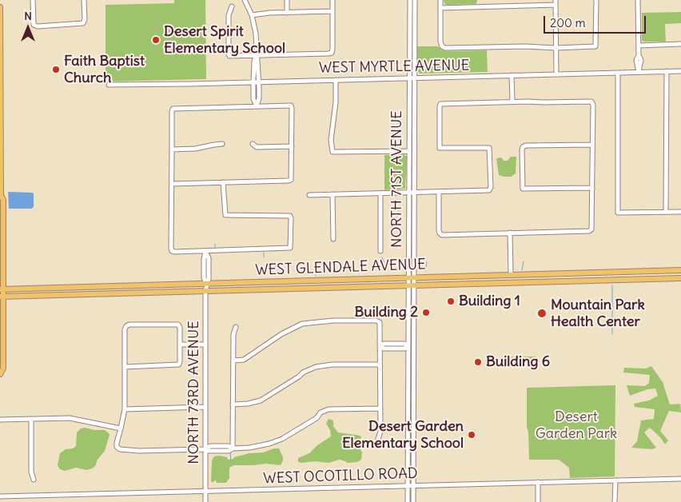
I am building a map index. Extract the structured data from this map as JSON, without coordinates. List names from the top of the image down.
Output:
{
  "streets": {
    "main road": ["WEST GLENDALE AVENUE"],
    "street": [
      "WEST MYRTLE AVENUE",
      "NORTH 71ST AVENUE",
      "NORTH 73RD AVENUE",
      "WEST OCOTILLO ROAD"
    ]
  },
  "crossings": [
    ["WEST MYRTLE AVENUE", "NORTH 71ST AVENUE"],
    ["NORTH 71ST AVENUE", "WEST GLENDALE AVENUE"],
    ["NORTH 71ST AVENUE", "WEST OCOTILLO ROAD"],
    ["WEST GLENDALE AVENUE", "NORTH 73RD AVENUE"],
    ["NORTH 73RD AVENUE", "WEST OCOTILLO ROAD"]
  ],
  "parks": ["Desert Garden Park"],
  "places": [
    "Desert Spirit Elementary School",
    "Faith Baptist Church",
    "Building 1",
    "Building 2",
    "Mountain Park Health Center",
    "Building 6",
    "Desert Garden Elementary School"
  ],
  "scale_bar": "200 m",
  "north": "top"
}
